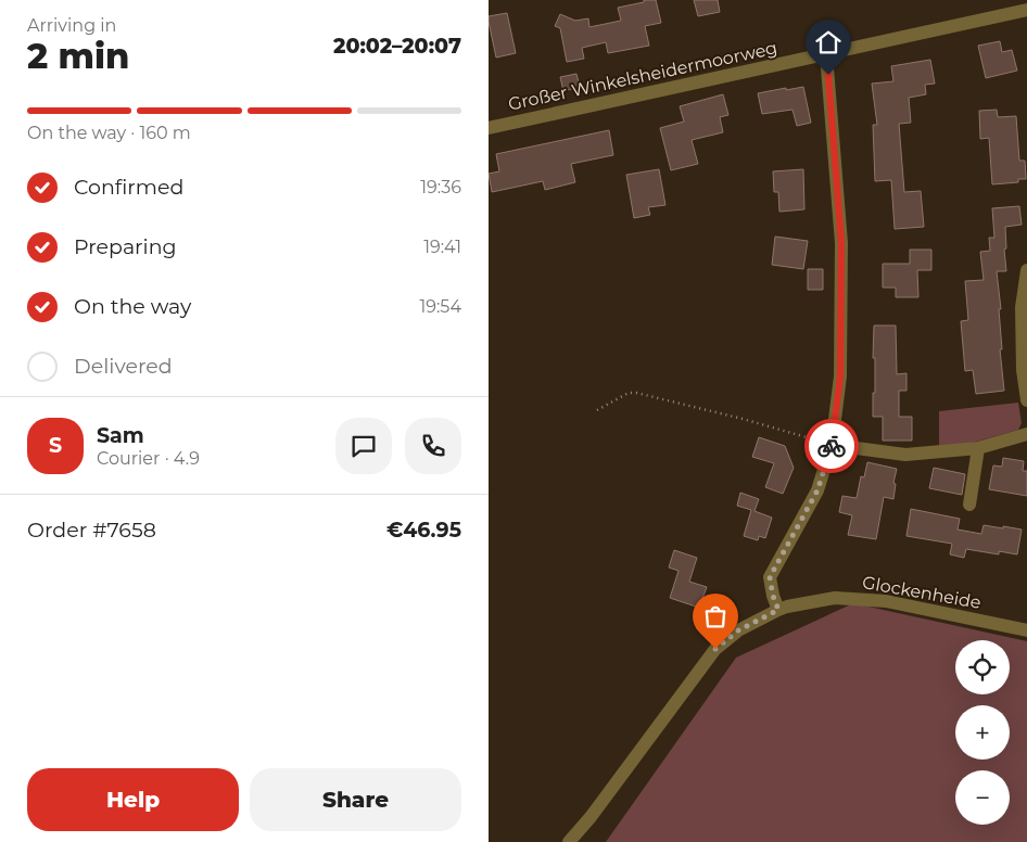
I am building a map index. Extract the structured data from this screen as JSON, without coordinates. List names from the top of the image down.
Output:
{
  "streets": {
    "street": ["Großer Winkelsheidermoorweg", "Glockenheide"]
  },
  "page": {
    "heading": ["2 min", "Arriving in", "20:02–20:07"],
    "panel": [
      "Sam",
      "Courier · 4.9",
      "Order #7658",
      "€46.95"
    ],
    "bar": "On the way · 160 m",
    "list": [
      ["Confirmed", "19:36"],
      ["Preparing", "19:41"],
      ["On the way", "19:54"],
      "Delivered"
    ],
    "round": "S",
    "map_buttons": ["+", "−"],
    "buttons": ["Help", "Share"]
  }
}
